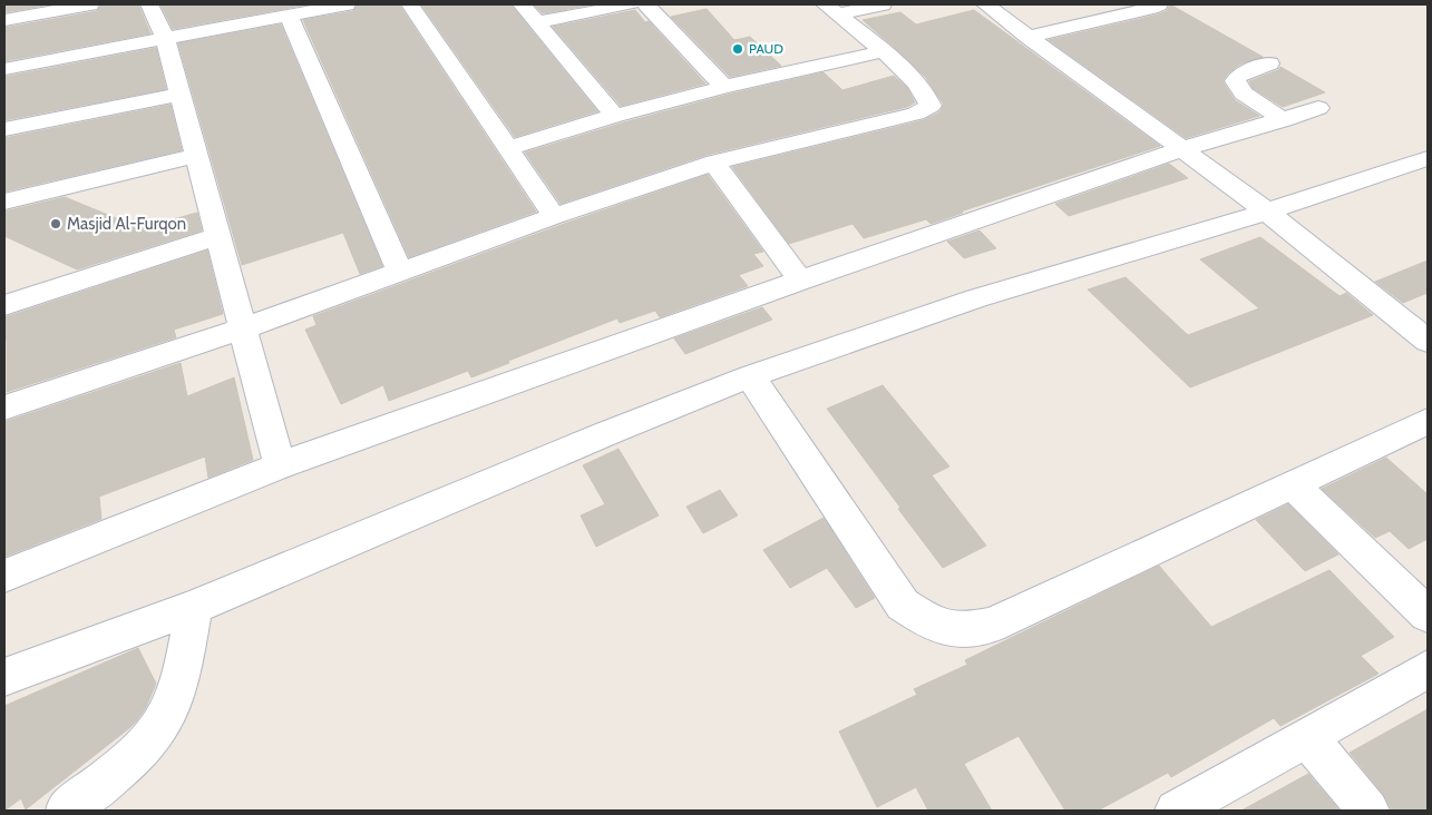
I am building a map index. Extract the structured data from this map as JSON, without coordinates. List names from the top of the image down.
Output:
{
  "places": ["PAUD", "Masjid Al-Furqon"]
}
